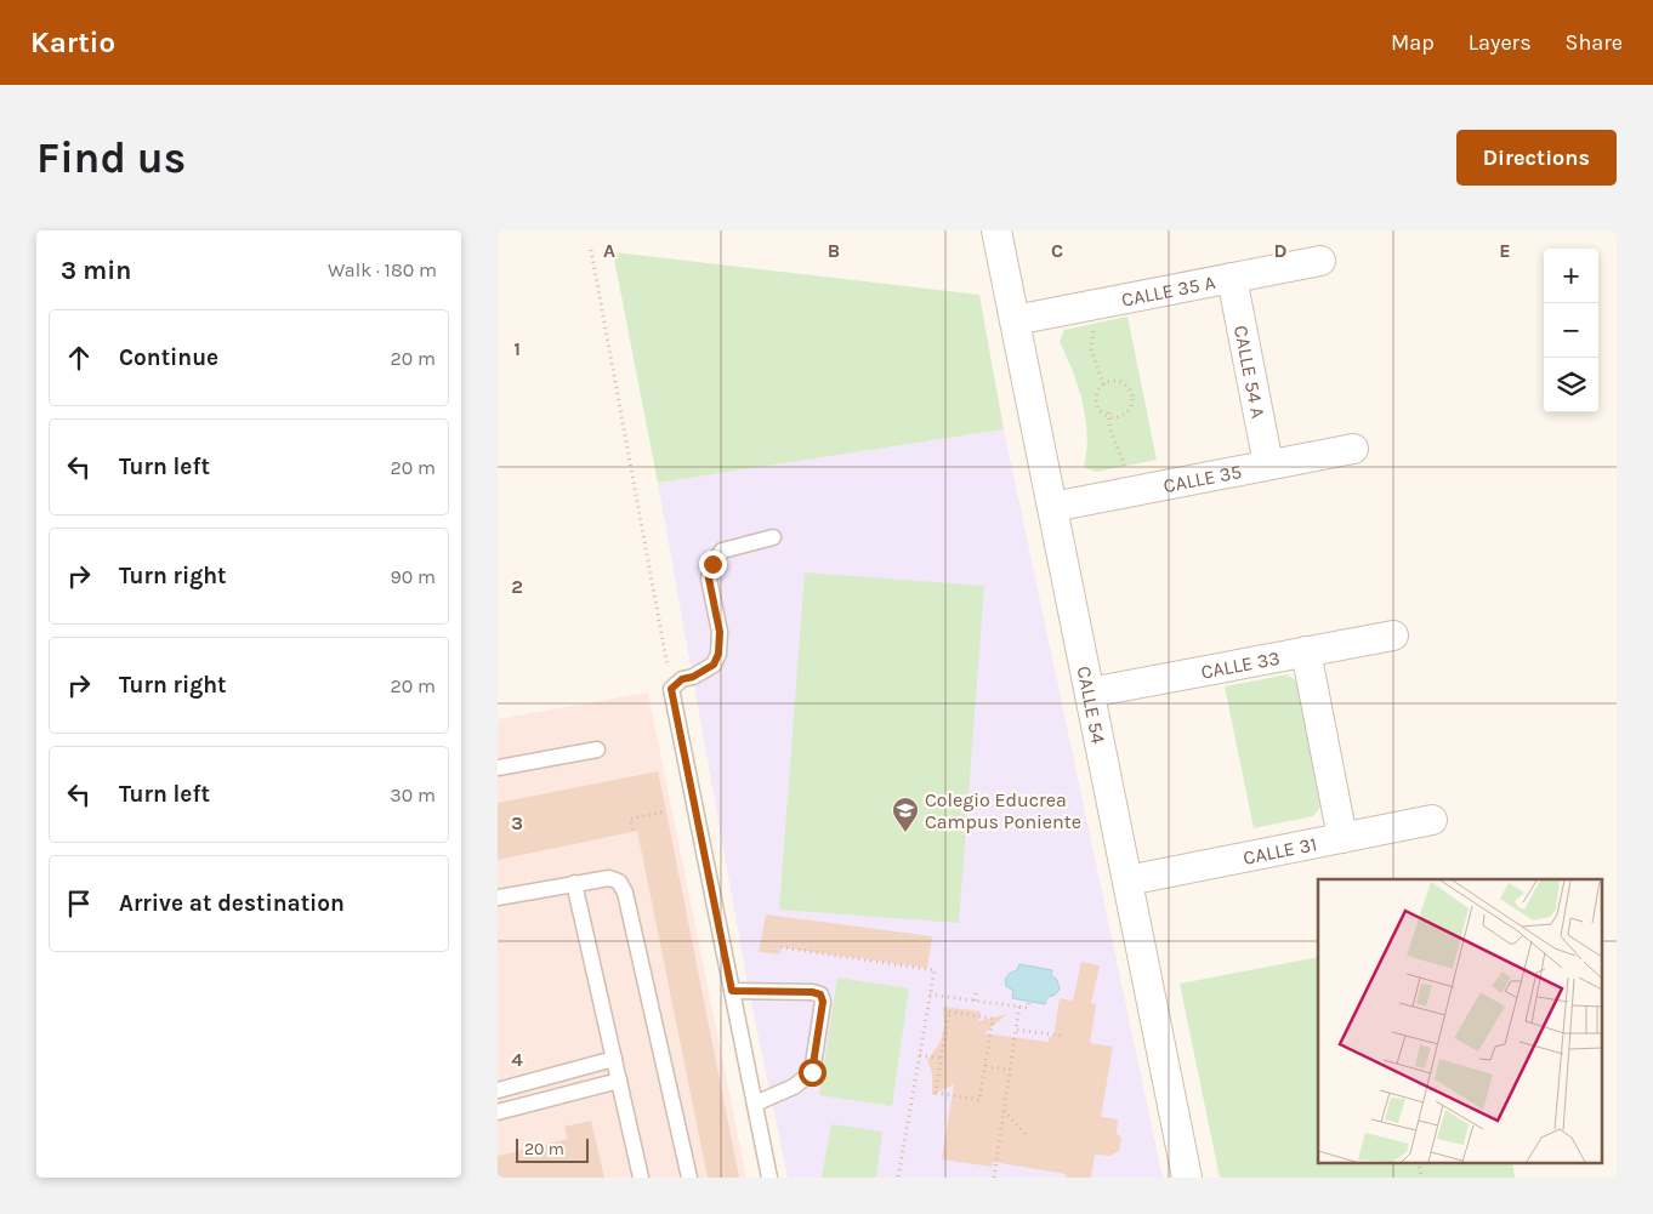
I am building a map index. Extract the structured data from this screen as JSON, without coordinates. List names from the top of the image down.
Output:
{
  "streets": {
    "street": [
      "CALLE 35 A",
      "CALLE 54 A",
      "CALLE 35",
      "CALLE 33",
      "CALLE 54",
      "CALLE 31"
    ]
  },
  "crossings": [
    ["CALLE 35 A", "CALLE 54 A"],
    ["CALLE 35 A", "CALLE 54"],
    ["CALLE 54 A", "CALLE 35"],
    ["CALLE 35", "CALLE 54"],
    ["CALLE 33", "CALLE 54"],
    ["CALLE 54", "CALLE 31"]
  ],
  "places": {
    "school or university": ["Colegio Educrea Campus Poniente"]
  },
  "scale_bar": "20 m",
  "page": {
    "header": "Kartio",
    "nav": ["Map", "Layers", "Share"],
    "buttons": "Directions",
    "title": "Find us",
    "heading": ["3 min", "Walk · 180 m"],
    "map_buttons": ["+", "−"],
    "list": [
      ["Continue", "20 m"],
      ["Turn left", "20 m"],
      ["Turn right", "90 m"],
      ["Turn right", "20 m"],
      ["Turn left", "30 m"],
      "Arrive at destination"
    ],
    "scale": "20 m"
  },
  "grid": {
    "columns": [
      "A",
      "B",
      "C",
      "D",
      "E"
    ],
    "rows": [
      "1",
      "2",
      "3",
      "4"
    ]
  }
}
